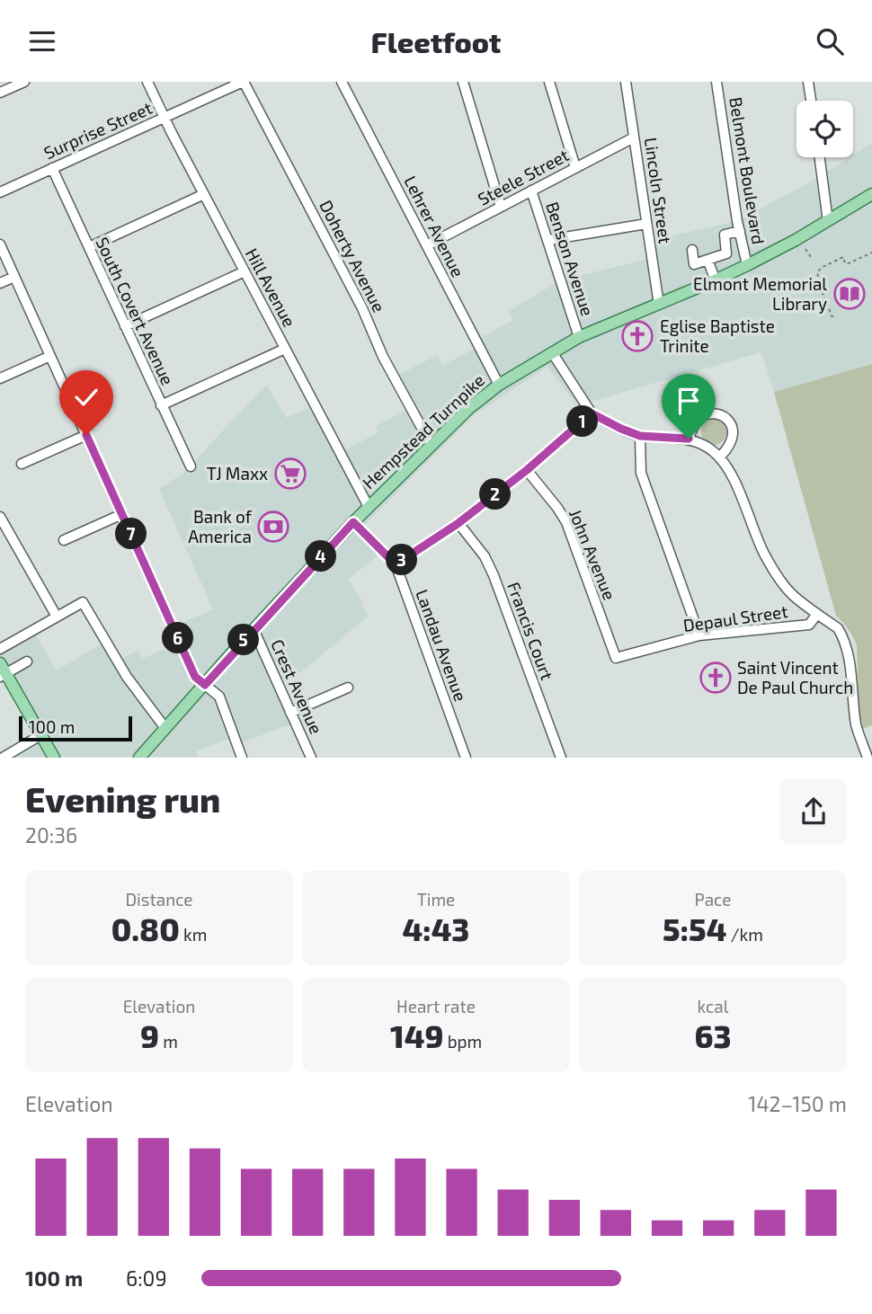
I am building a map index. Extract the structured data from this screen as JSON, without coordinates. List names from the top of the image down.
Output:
{
  "streets": {
    "main road": ["Hempstead Turnpike"],
    "street": [
      "Surprise Street",
      "Belmont Boulevard",
      "Steele Street",
      "Lincoln Street",
      "Lehrer Avenue",
      "Doherty Avenue",
      "Benson Avenue",
      "Hill Avenue",
      "South Covert Avenue",
      "John Avenue",
      "Depaul Street",
      "Francis Court",
      "Landau Avenue",
      "Crest Avenue"
    ]
  },
  "crossings": [
    ["Surprise Street", "Doherty Avenue"],
    ["Surprise Street", "Hill Avenue"],
    ["Surprise Street", "South Covert Avenue"],
    ["Belmont Boulevard", "Hempstead Turnpike"],
    ["Steele Street", "Lincoln Street"],
    ["Steele Street", "Lehrer Avenue"],
    ["Steele Street", "Benson Avenue"],
    ["Lincoln Street", "Hempstead Turnpike"],
    ["Lehrer Avenue", "Hempstead Turnpike"],
    ["Doherty Avenue", "Hempstead Turnpike"],
    ["Benson Avenue", "Hempstead Turnpike"],
    ["Hill Avenue", "Hempstead Turnpike"],
    ["Hempstead Turnpike", "Landau Avenue"],
    ["Hempstead Turnpike", "Crest Avenue"],
    ["John Avenue", "Depaul Street"]
  ],
  "places": {
    "library": ["Elmont Memorial Library"],
    "church": ["Eglise Baptiste Trinite", "Saint Vincent De Paul Church"],
    "supermarket": ["TJ Maxx"],
    "bank": ["Bank of America"]
  },
  "scale_bar": "100 m",
  "page": {
    "header": "Fleetfoot",
    "pins": [
      "1",
      "2",
      "7",
      "4",
      "3",
      "6",
      "5"
    ],
    "scale": "100 m",
    "heading": ["Evening run", "20:36"],
    "stats": [
      ["Distance", "0.80 km"],
      ["Time", "4:43"],
      ["Pace", "5:54 /km"],
      ["Elevation", "9 m"],
      ["Heart rate", "149 bpm"],
      ["kcal", "63"]
    ],
    "chart": ["Elevation", "142–150 m"],
    "list": [
      {
        "name": "100 m",
        "note": "6:09"
      }
    ]
  }
}
